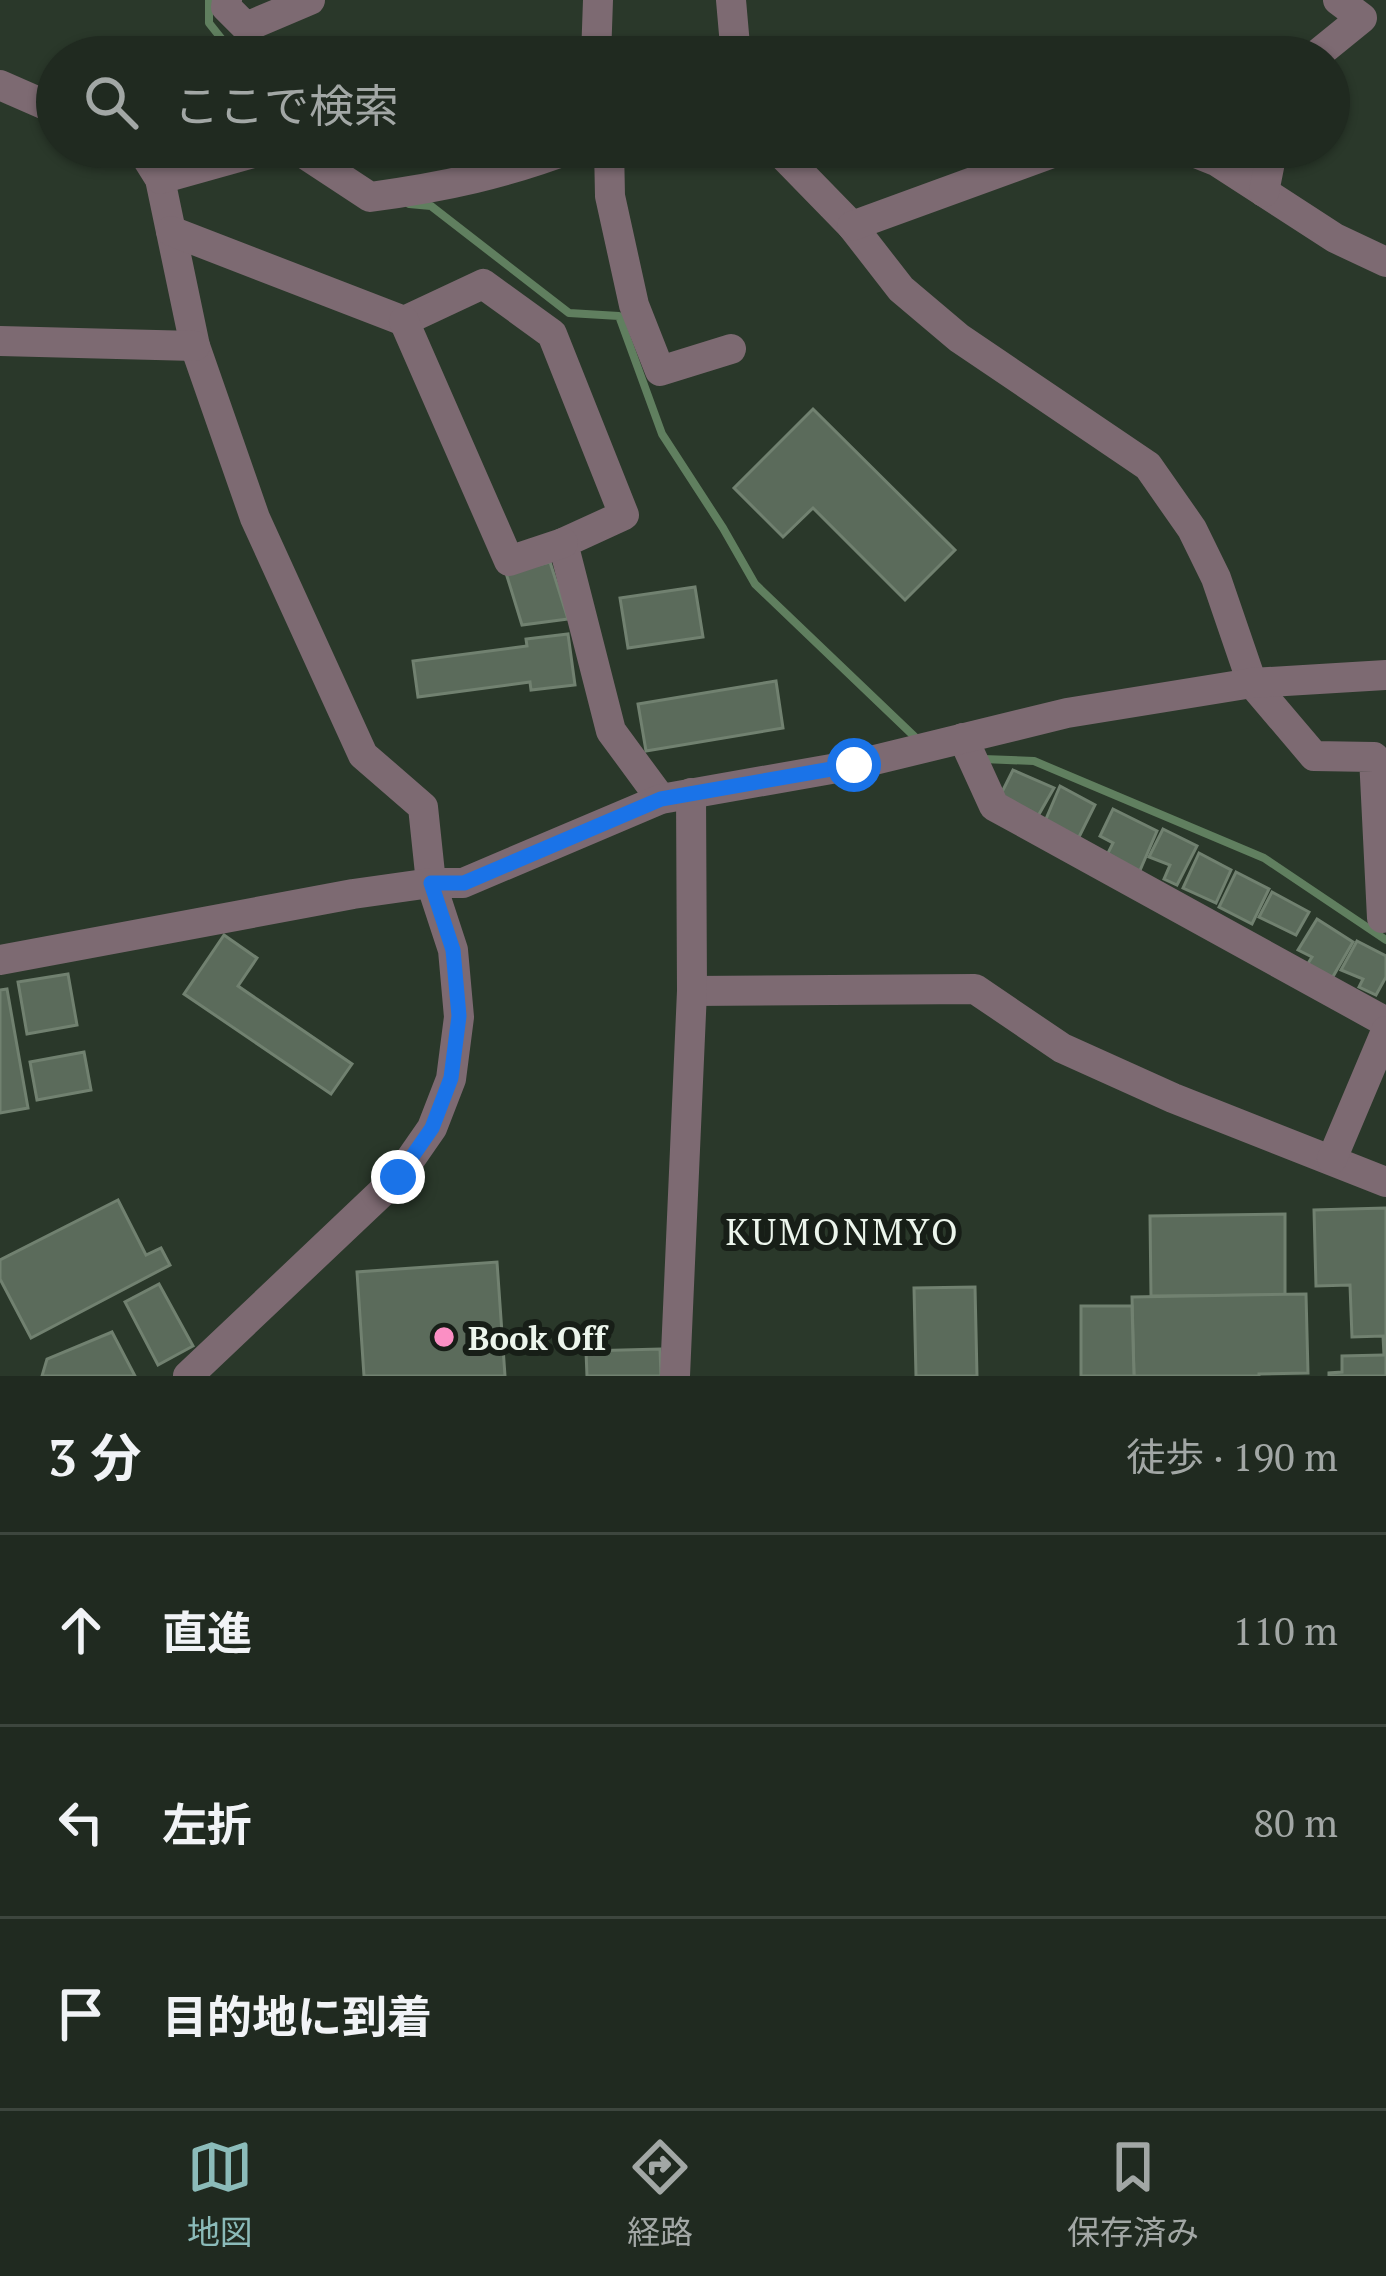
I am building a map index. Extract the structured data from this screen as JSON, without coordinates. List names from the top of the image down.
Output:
{
  "districts": ["KUMONMYO"],
  "places": ["Book Off"],
  "page": {
    "search": "ここで検索",
    "heading": ["3 分", "徒歩 · 190 m"],
    "list": [
      ["直進", "110 m"],
      ["左折", "80 m"],
      "目的地に到着"
    ],
    "nav": ["地図", "経路", "保存済み"]
  }
}
